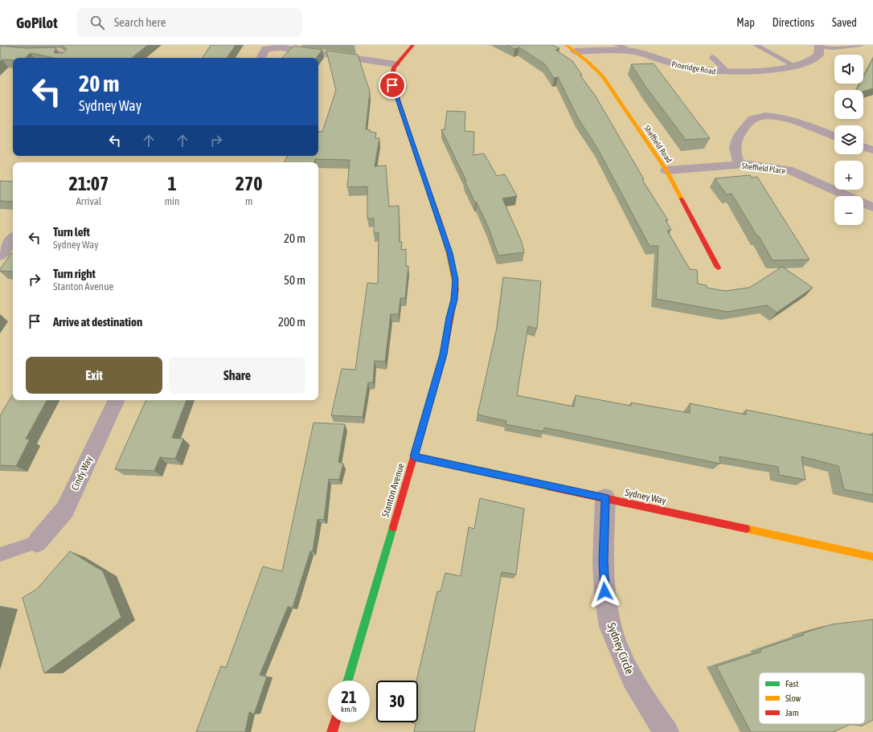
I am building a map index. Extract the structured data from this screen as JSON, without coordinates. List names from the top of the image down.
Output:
{
  "streets": {
    "street": [
      "Pineridge Road",
      "Sheffield Road",
      "Sheffield Place",
      "Cindy Way",
      "Stanton Avenue",
      "Sydney Way",
      "Sydney Circle"
    ]
  },
  "crossings": [
    ["Pineridge Road", "Sheffield Road"],
    ["Sheffield Road", "Sheffield Place"],
    ["Stanton Avenue", "Sydney Way"],
    ["Sydney Way", "Sydney Circle"]
  ],
  "legend": ["Fast", "Slow", "Jam"],
  "page": {
    "header": "GoPilot",
    "search": "Search here",
    "nav": ["Map", "Directions", "Saved"],
    "map_buttons": ["+", "−"],
    "turn": ["20 m", "Sydney Way"],
    "eta": [
      "21:07",
      "Arrival",
      "1",
      "min",
      "270",
      "m"
    ],
    "list": [
      {
        "name": "Turn left",
        "note": "Sydney Way",
        "value": "20 m"
      },
      {
        "name": "Turn right",
        "note": "Stanton Avenue",
        "value": "50 m"
      },
      {
        "name": "Arrive at destination",
        "value": "200 m"
      }
    ],
    "buttons": ["Exit", "Share"],
    "speed": "21 km/h",
    "limit": "30"
  }
}
